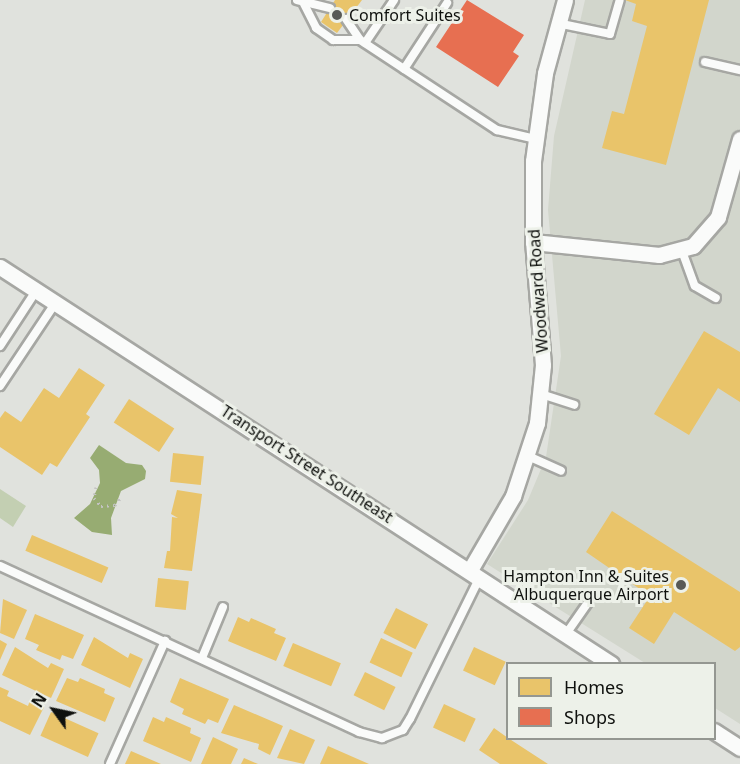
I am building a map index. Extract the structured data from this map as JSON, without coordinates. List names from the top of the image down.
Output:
{
  "streets": {
    "street": ["Woodward Road", "Transport Street Southeast"]
  },
  "crossings": [
    ["Woodward Road", "Transport Street Southeast"]
  ],
  "places": ["Comfort Suites", "Hampton Inn & Suites Albuquerque Airport"],
  "legend": ["Homes", "Shops"],
  "north": "top left"
}
